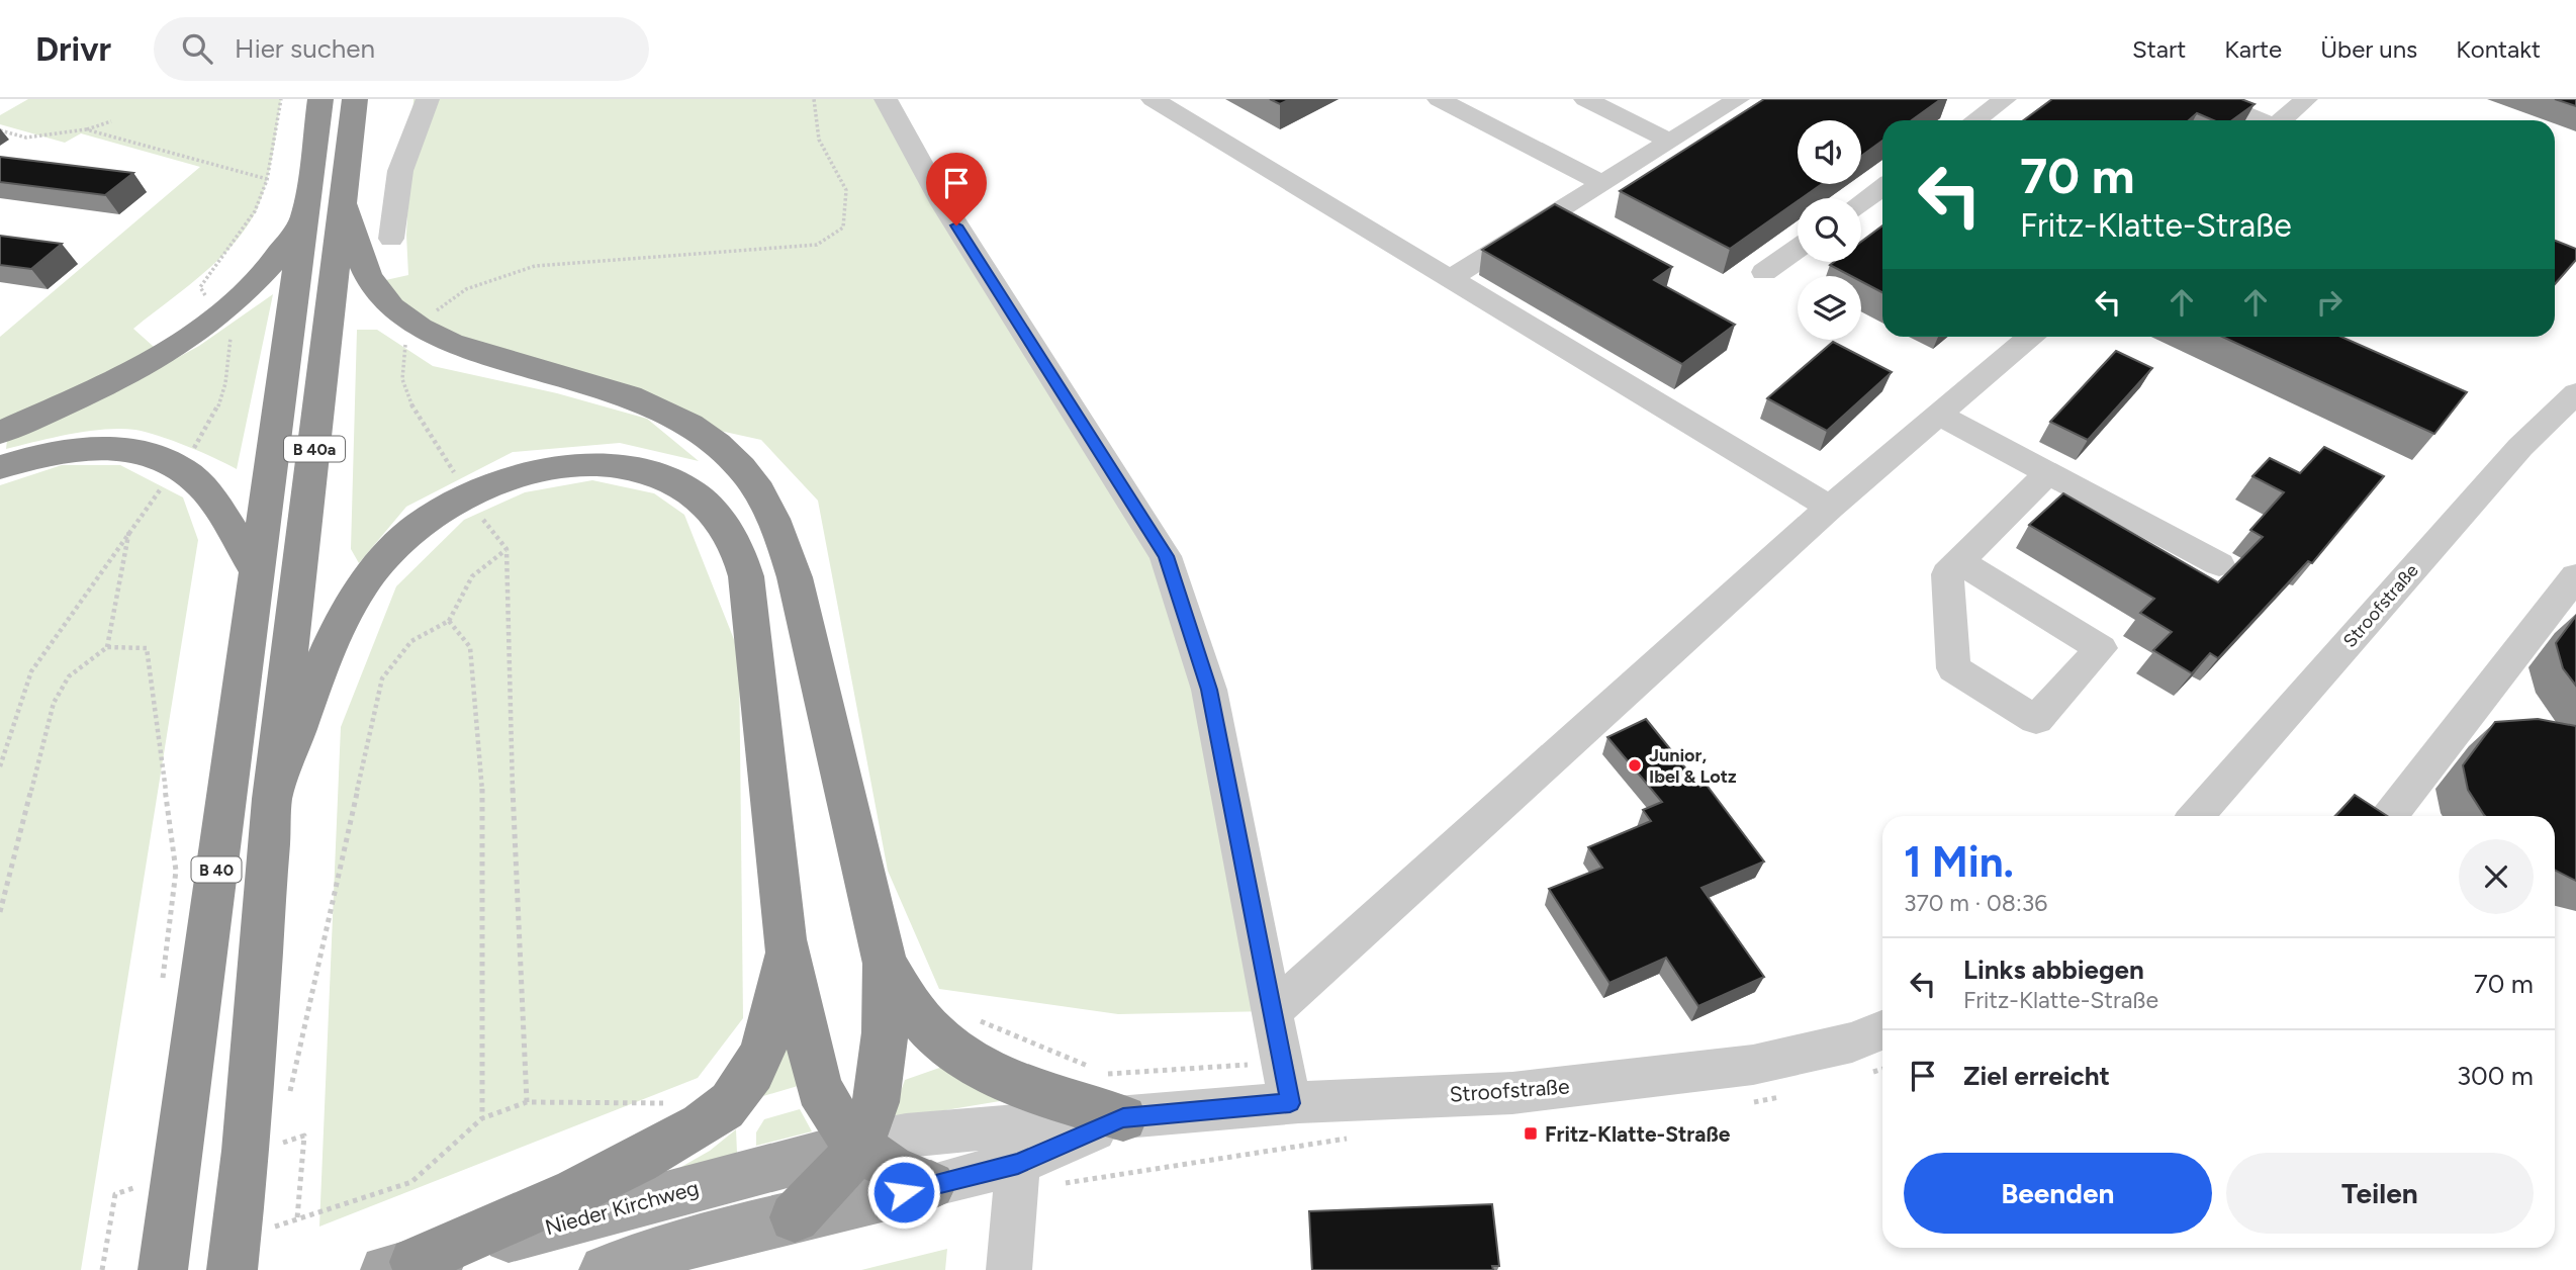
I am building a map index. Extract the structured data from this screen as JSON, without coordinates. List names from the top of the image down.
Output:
{
  "streets": {
    "highway": ["B 40a", "B 40"],
    "main road": ["Nieder Kirchweg"],
    "street": ["Stroofstraße"]
  },
  "crossings": [
    ["B 40a", "B 40"],
    ["Stroofstraße", "Nieder Kirchweg"]
  ],
  "places": {
    "other": ["Junior, Ibel & Lotz"],
    "transit": ["Fritz-Klatte-Straße"]
  },
  "page": {
    "header": "Drivr",
    "search": "Hier suchen",
    "nav": [
      "Start",
      "Karte",
      "Über uns",
      "Kontakt"
    ],
    "turn": ["70 m", "Fritz-Klatte-Straße"],
    "heading": ["1 Min.", "370 m · 08:36"],
    "list": [
      {
        "name": "Links abbiegen",
        "note": "Fritz-Klatte-Straße",
        "value": "70 m"
      },
      {
        "name": "Ziel erreicht",
        "value": "300 m"
      }
    ],
    "buttons": ["Beenden", "Teilen"]
  }
}
